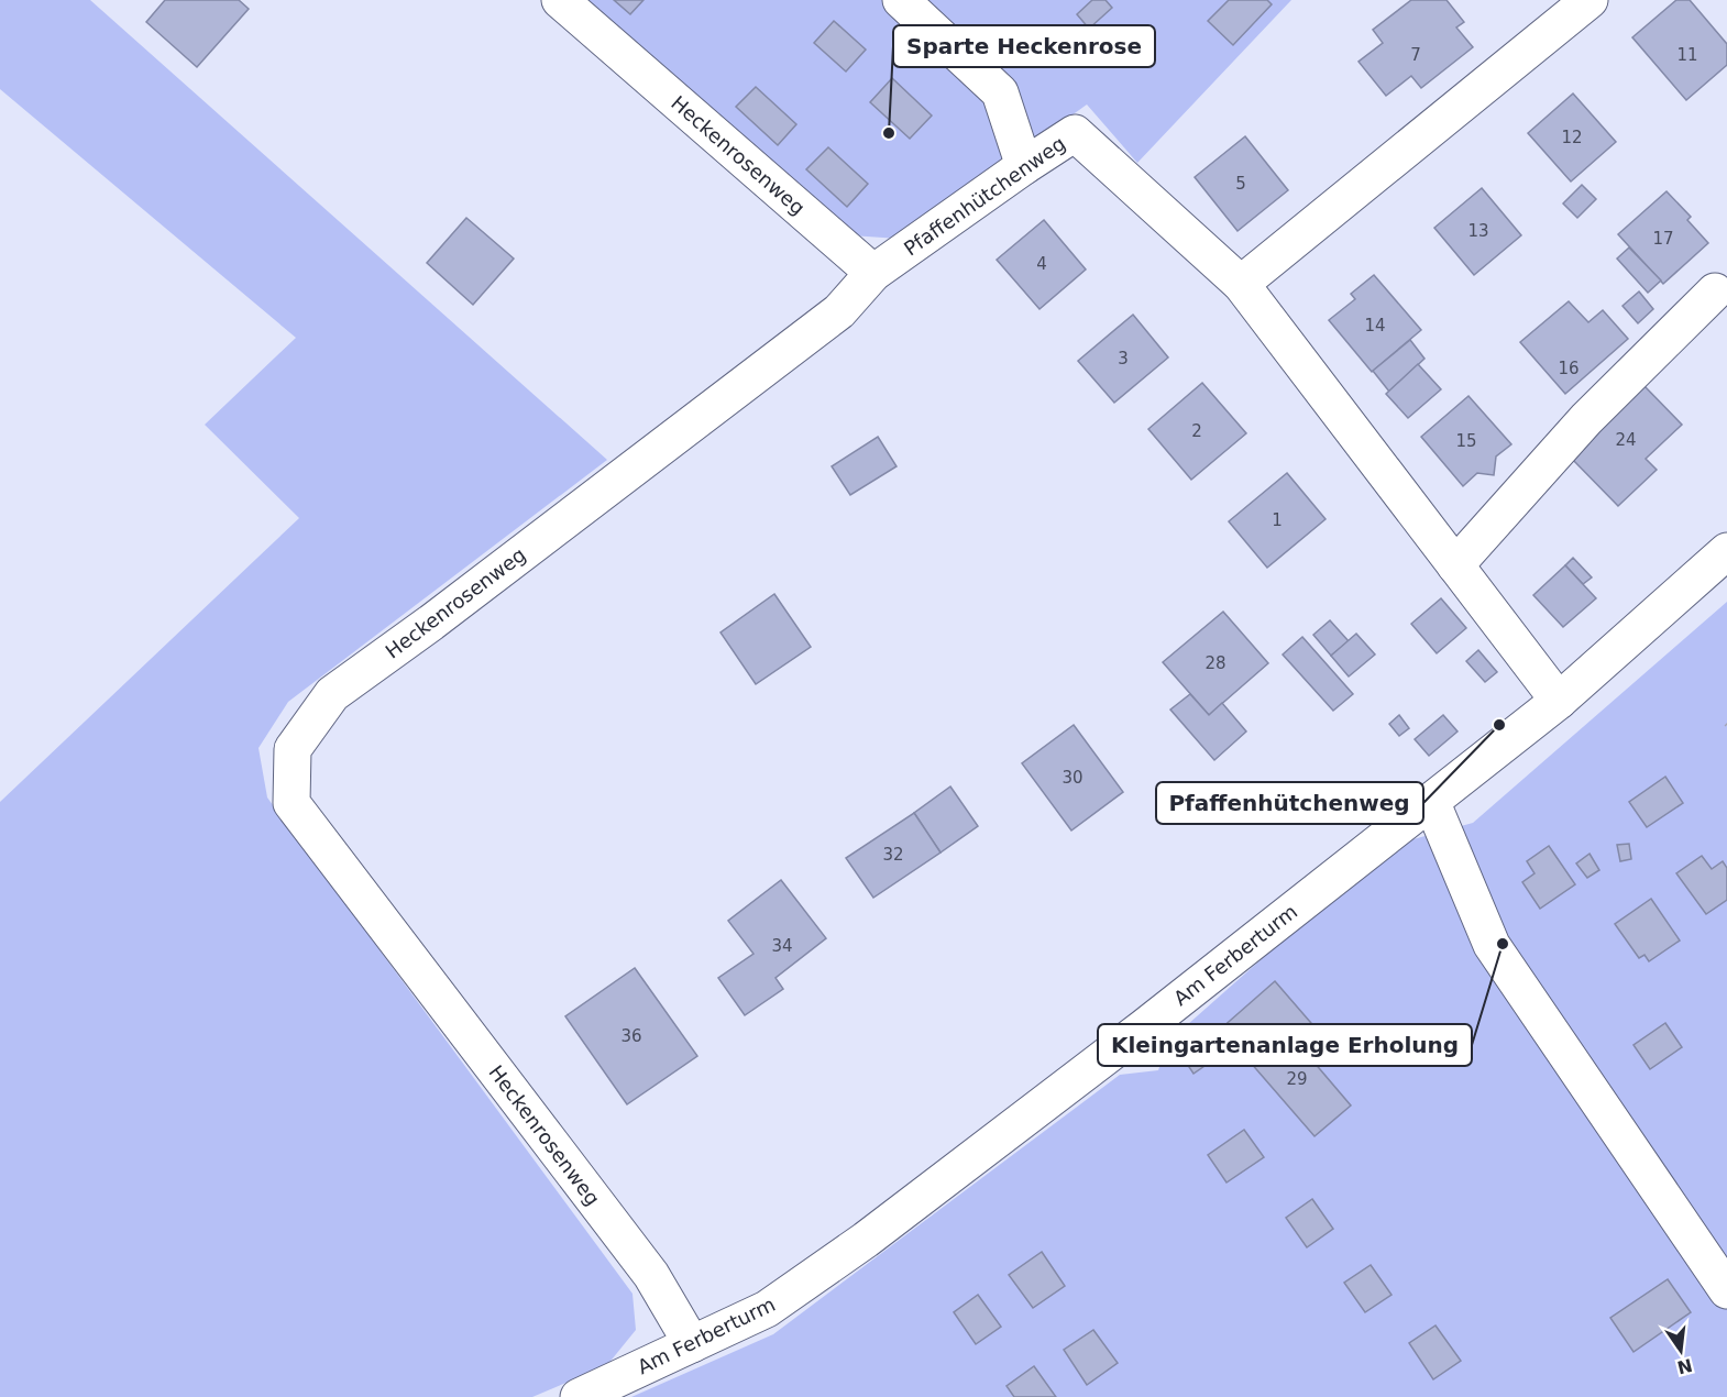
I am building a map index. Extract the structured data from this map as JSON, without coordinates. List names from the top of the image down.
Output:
{
  "streets": {
    "street": ["Heckenrosenweg", "Pfaffenhütchenweg", "Am Ferberturm"]
  },
  "crossings": [
    ["Heckenrosenweg", "Pfaffenhütchenweg"],
    ["Heckenrosenweg", "Am Ferberturm"],
    ["Pfaffenhütchenweg", "Am Ferberturm"]
  ],
  "places": ["Sparte Heckenrose", "Pfaffenhütchenweg", "Kleingartenanlage Erholung"],
  "house_numbers": [
    "7",
    "11",
    "12",
    "5",
    "13",
    "17",
    "4",
    "14",
    "3",
    "16",
    "2",
    "24",
    "15",
    "1",
    "28",
    "30",
    "32",
    "34",
    "36",
    "29"
  ],
  "north": "bottom"
}
